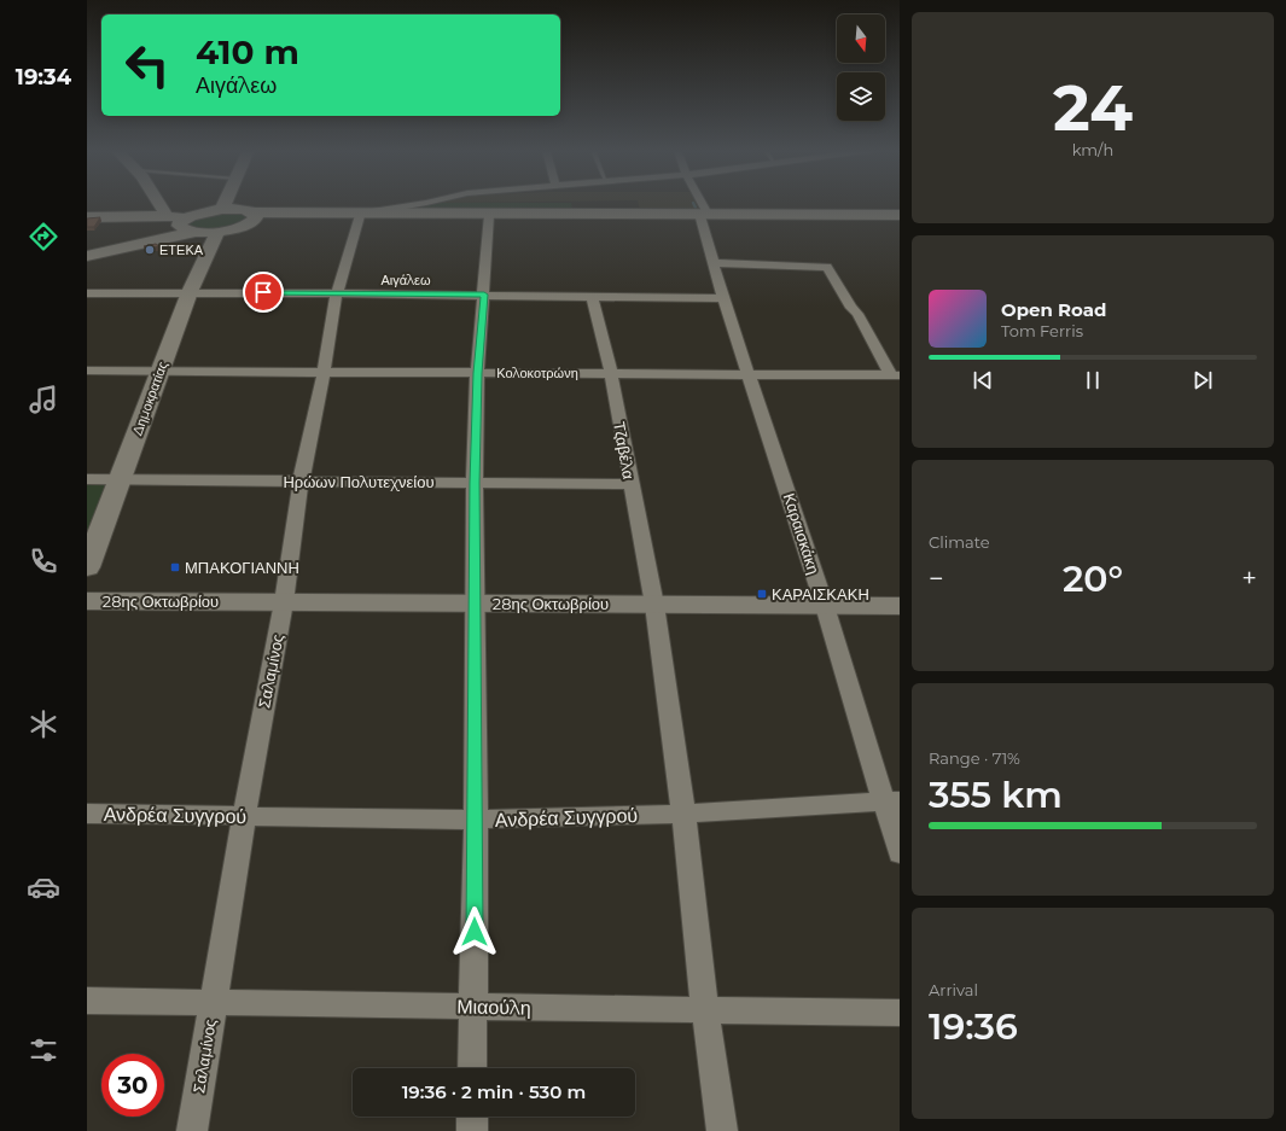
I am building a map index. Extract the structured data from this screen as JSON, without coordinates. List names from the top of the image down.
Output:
{
  "streets": {
    "street": [
      "Αιγάλεω",
      "Κολοκοτρώνη",
      "Δημοκρατίας",
      "Τζαβέλα",
      "Ηρώων Πολυτεχνείου",
      "Καραισκάκη",
      "28ης Οκτωβρίου",
      "Σαλαμίνος",
      "Ανδρέα Συγγρού",
      "Μιαούλη"
    ]
  },
  "crossings": [
    ["Αιγάλεω", "Δημοκρατίας"],
    ["Αιγάλεω", "Τζαβέλα"],
    ["Αιγάλεω", "Καραισκάκη"],
    ["Αιγάλεω", "Σαλαμίνος"],
    ["Κολοκοτρώνη", "Δημοκρατίας"],
    ["Κολοκοτρώνη", "Τζαβέλα"],
    ["Κολοκοτρώνη", "Καραισκάκη"],
    ["Κολοκοτρώνη", "Σαλαμίνος"],
    ["Δημοκρατίας", "Ηρώων Πολυτεχνείου"],
    ["Τζαβέλα", "Ηρώων Πολυτεχνείου"],
    ["Τζαβέλα", "28ης Οκτωβρίου"],
    ["Τζαβέλα", "Ανδρέα Συγγρού"],
    ["Τζαβέλα", "Μιαούλη"],
    ["Ηρώων Πολυτεχνείου", "Σαλαμίνος"],
    ["Καραισκάκη", "28ης Οκτωβρίου"],
    ["Καραισκάκη", "Ανδρέα Συγγρού"],
    ["28ης Οκτωβρίου", "Σαλαμίνος"],
    ["Σαλαμίνος", "Ανδρέα Συγγρού"],
    ["Σαλαμίνος", "Μιαούλη"]
  ],
  "places": {
    "other": ["ΕΤΕΚΑ"],
    "transit": ["ΜΠΑΚΟΓΙΑΝΝΗ", "ΚΑΡΑΙΣΚΑΚΗ"]
  },
  "north": "bottom",
  "page": {
    "tabs": "19:34",
    "tile": [
      ["24", "km/h"],
      "Climate",
      ["Range · 71%", "355 km"],
      ["Arrival", "19:36"]
    ],
    "turn": ["410 m", "Αιγάλεω"],
    "song": ["Open Road", "Tom Ferris"],
    "heat": ["−", "20°", "+"],
    "limit": "30",
    "trip": "19:36 · 2 min · 530 m"
  }
}
